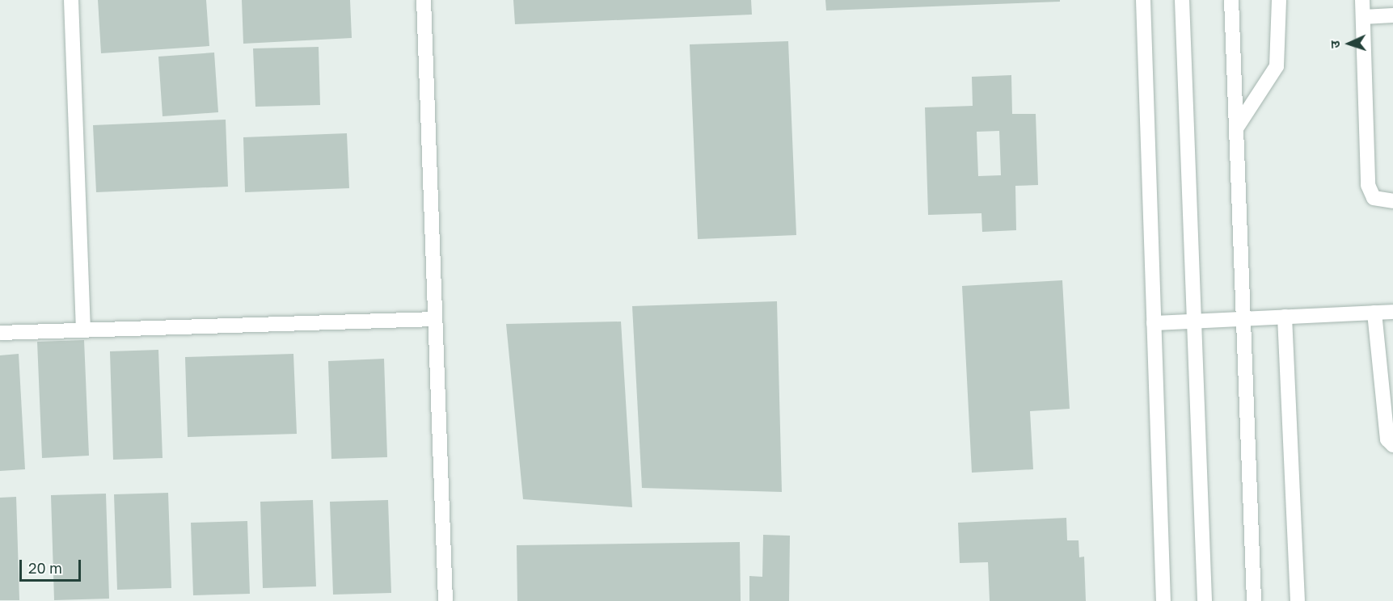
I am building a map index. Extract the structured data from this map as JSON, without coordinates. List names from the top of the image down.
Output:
{
  "scale_bar": "20 m",
  "north": "left"
}
